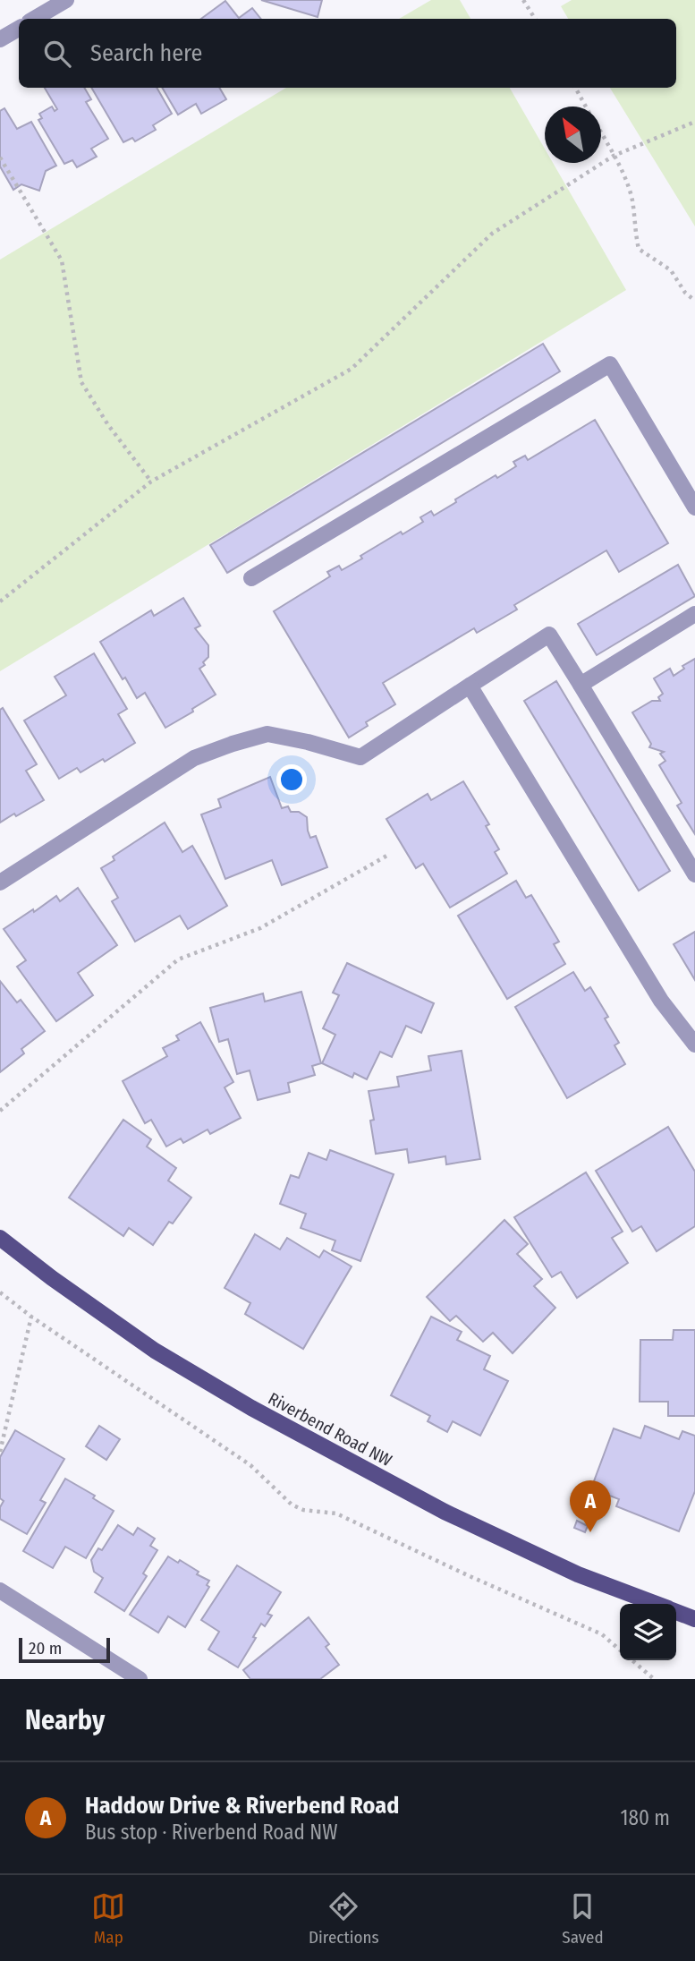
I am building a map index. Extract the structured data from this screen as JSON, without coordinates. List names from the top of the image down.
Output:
{
  "streets": {
    "main road": ["Riverbend Road NW"]
  },
  "scale_bar": "20 m",
  "north": "top left",
  "page": {
    "search": "Search here",
    "pins": "A",
    "scale": "20 m",
    "heading": "Nearby",
    "list": [
      {
        "mark": "A",
        "name": "Haddow Drive & Riverbend Road",
        "note": "Bus stop · Riverbend Road NW",
        "value": "180 m"
      }
    ],
    "nav": ["Map", "Directions", "Saved"]
  }
}
